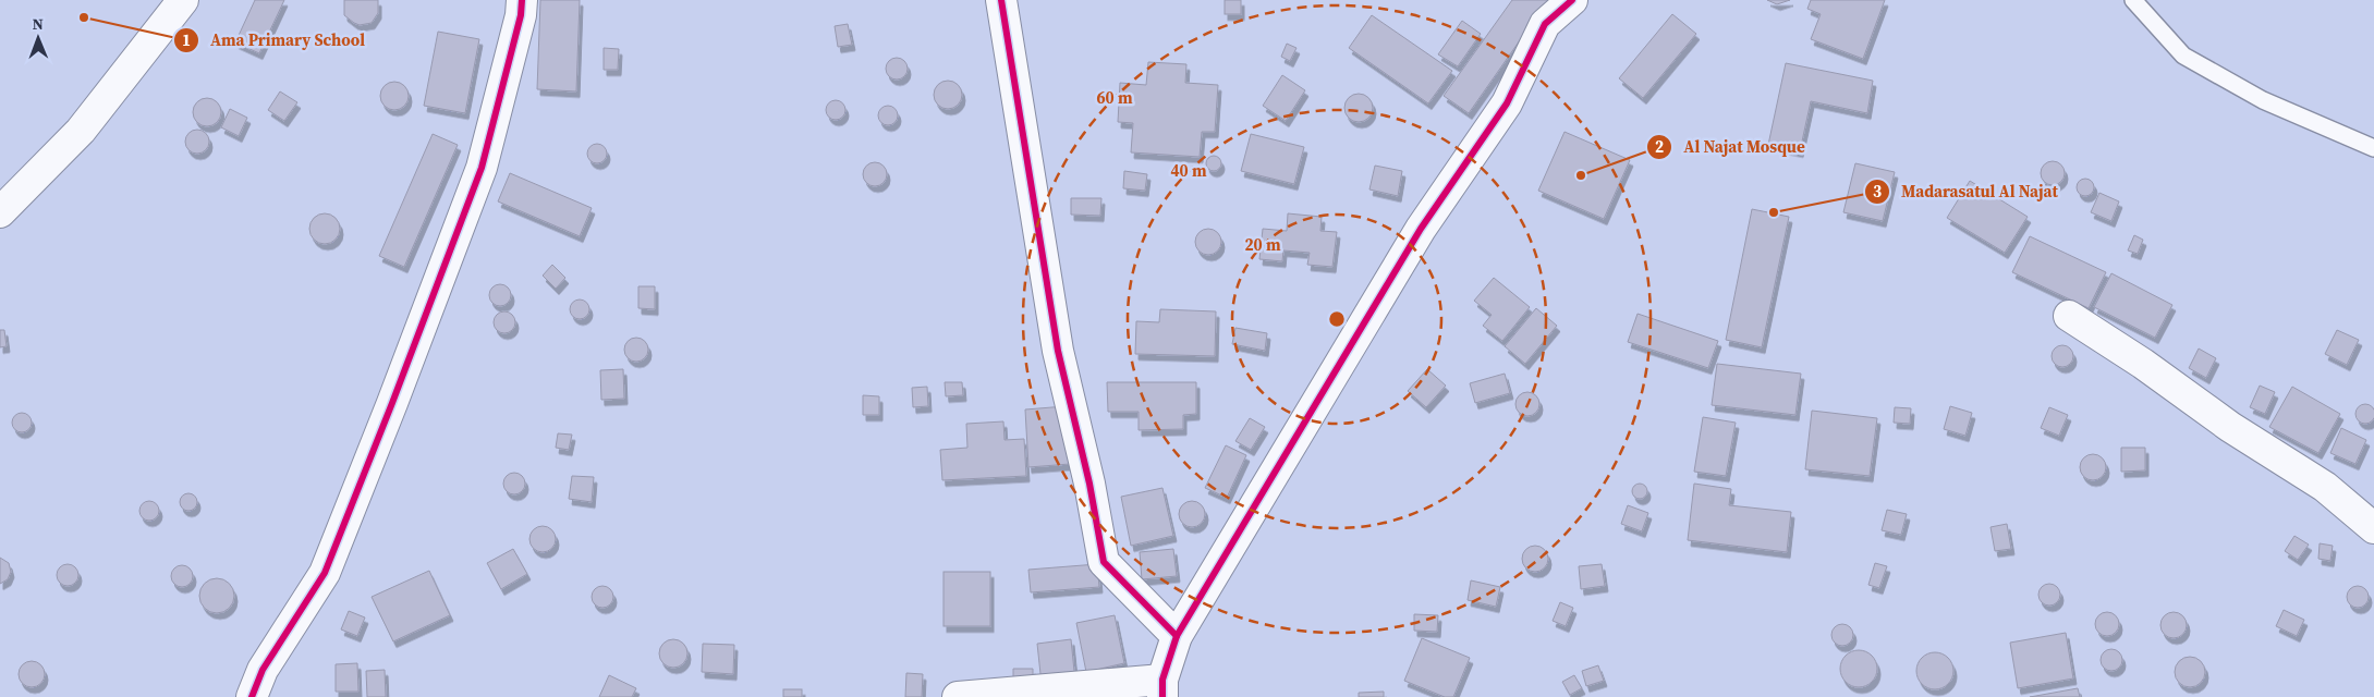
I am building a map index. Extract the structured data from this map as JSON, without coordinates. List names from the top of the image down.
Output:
{
  "places": ["Ama Primary School", "Al Najat Mosque", "Madarasatul Al Najat"],
  "north": "top",
  "rings": ["60 m", "40 m", "20 m"]
}
